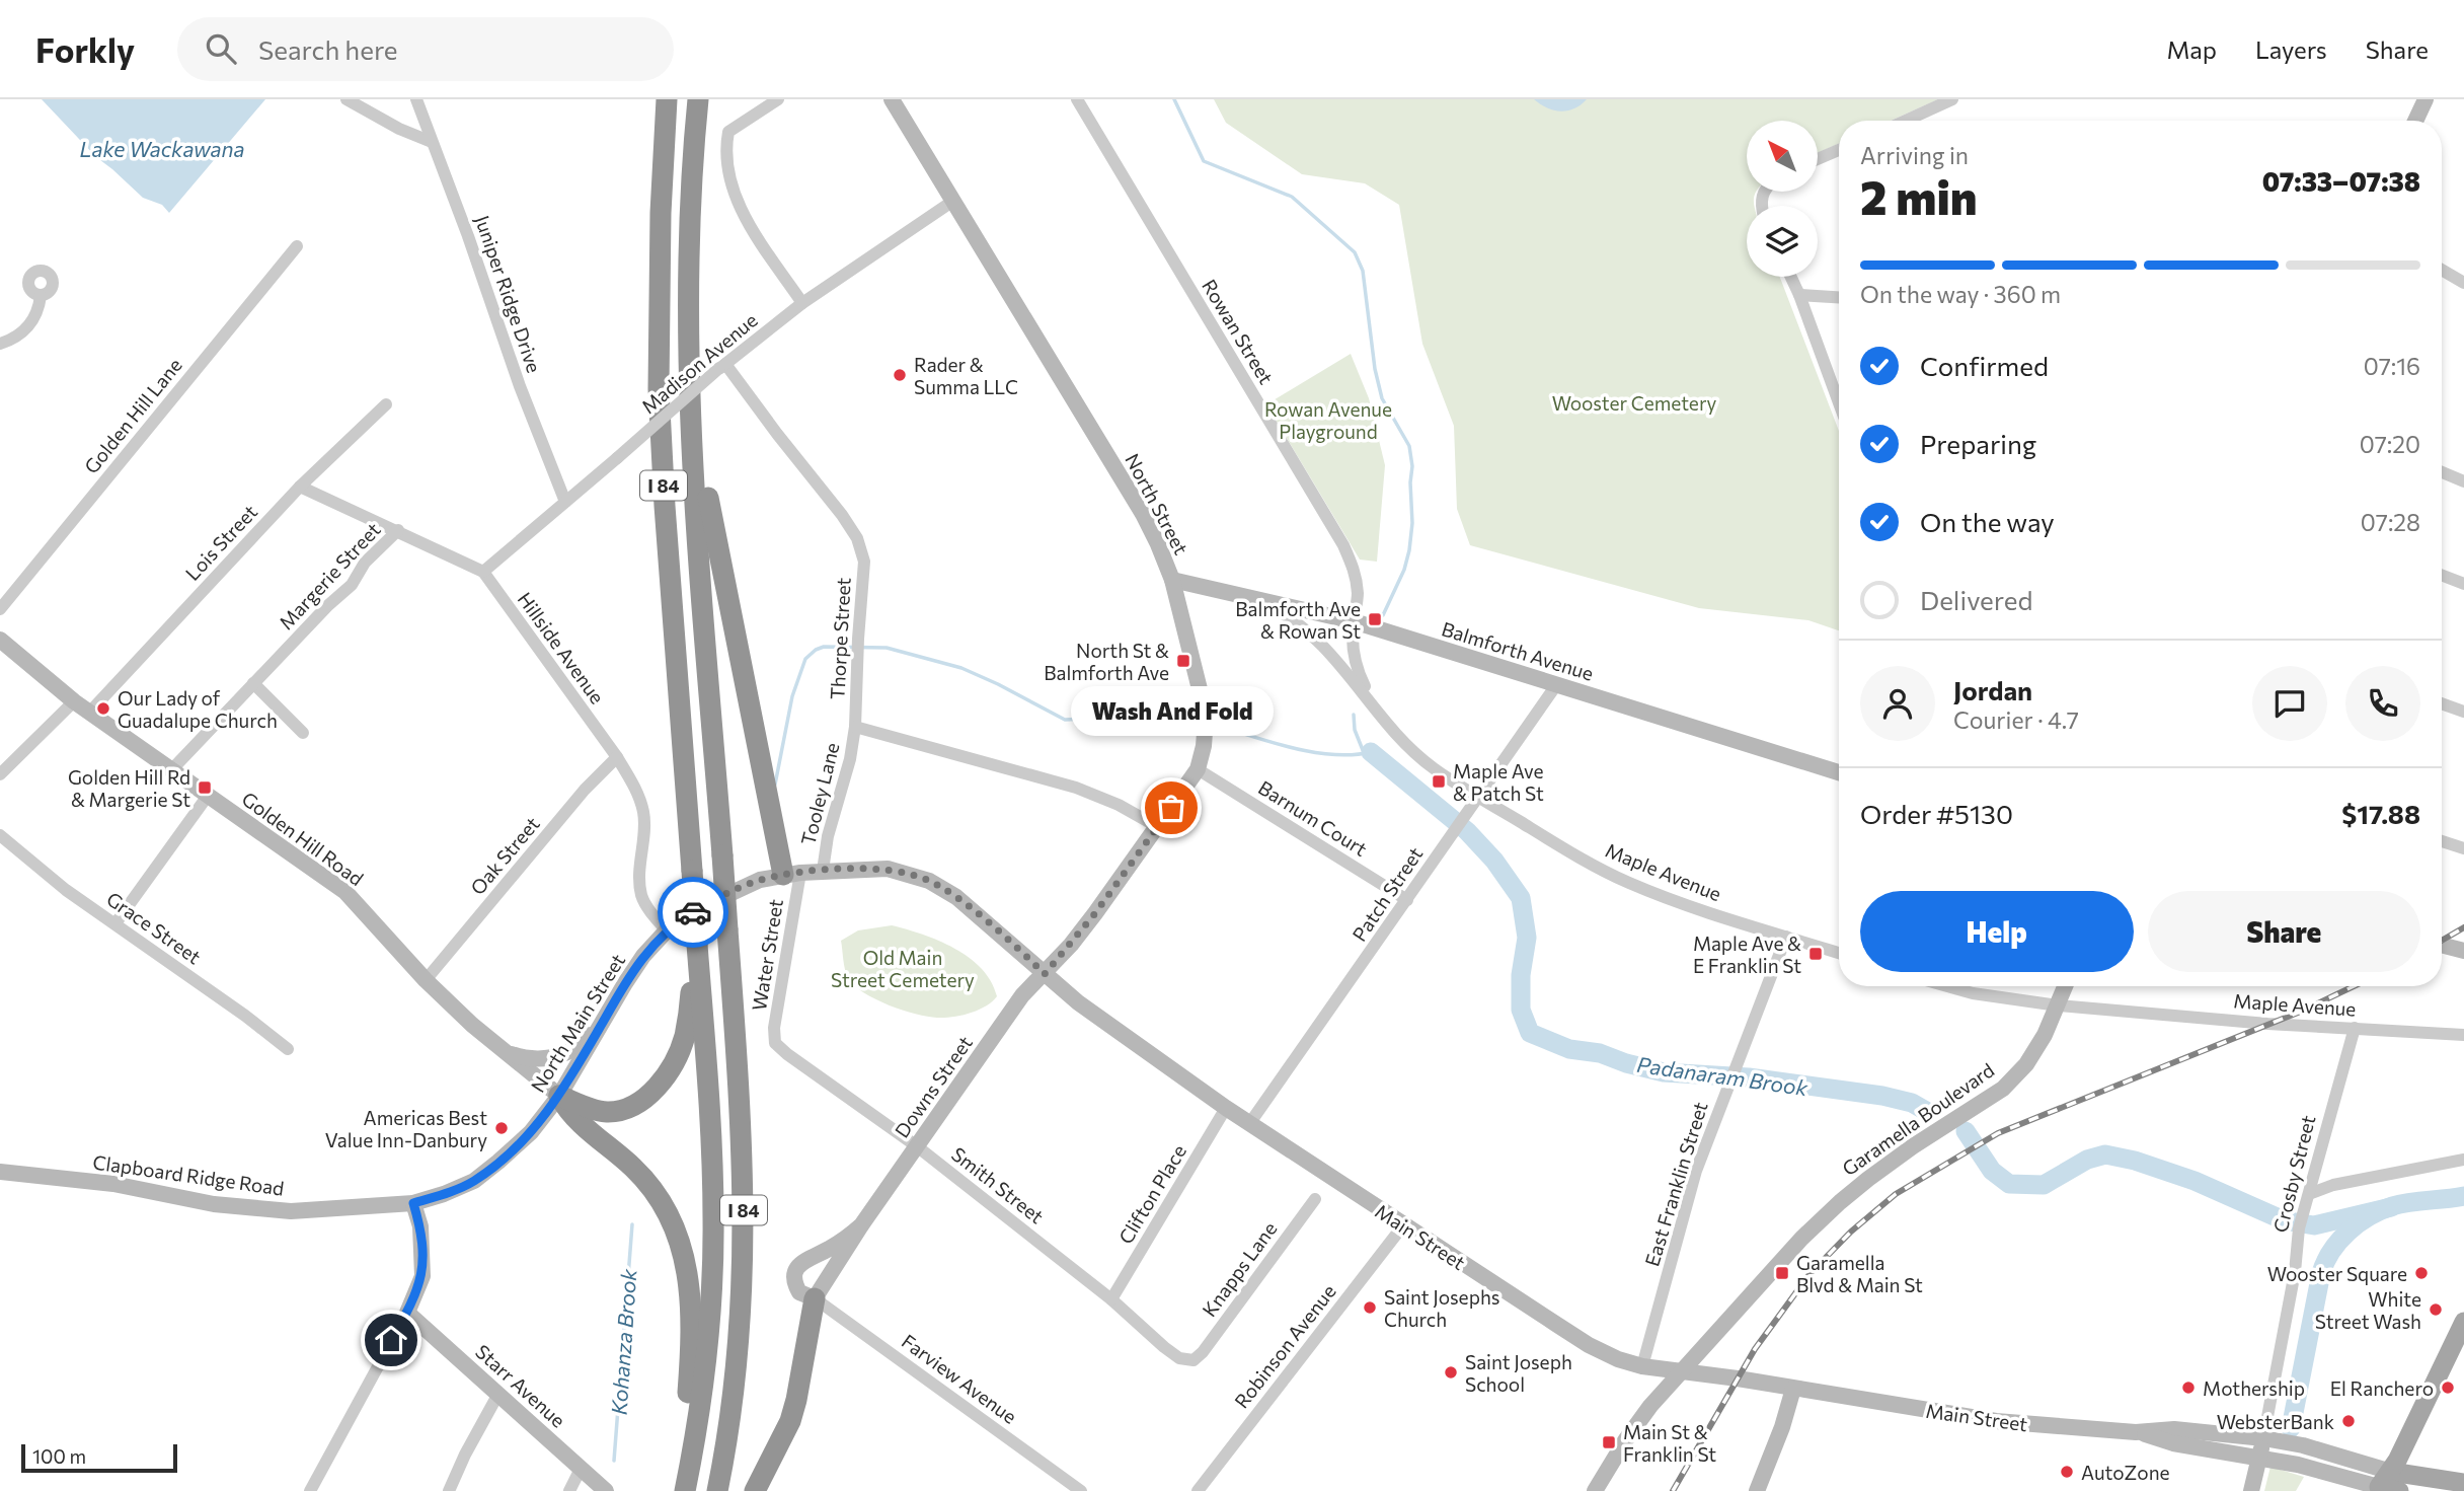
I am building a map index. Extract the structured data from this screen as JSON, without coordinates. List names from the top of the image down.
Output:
{
  "streets": {
    "highway": ["I 84"],
    "main road": [
      "North Street",
      "Balmforth Avenue",
      "Golden Hill Road",
      "North Main Street",
      "Downs Street",
      "Garamella Boulevard",
      "Crosby Street",
      "Clapboard Ridge Road",
      "Main Street",
      "Starr Avenue"
    ],
    "street": [
      "Juniper Ridge Drive",
      "Rowan Street",
      "Madison Avenue",
      "Golden Hill Lane",
      "Lois Street",
      "Margerie Street",
      "Thorpe Street",
      "Hillside Avenue",
      "Tooley Lane",
      "Barnum Court",
      "Oak Street",
      "Maple Avenue",
      "Patch Street",
      "Grace Street",
      "Water Street",
      "East Franklin Street",
      "Smith Street",
      "Clifton Place",
      "Knapps Lane",
      "Robinson Avenue",
      "Farview Avenue"
    ]
  },
  "crossings": [
    ["Juniper Ridge Drive", "Madison Avenue"],
    ["Rowan Street", "Balmforth Avenue"],
    ["Rowan Street", "Maple Avenue"],
    ["Rowan Street", "Patch Street"],
    ["Madison Avenue", "North Street"],
    ["Madison Avenue", "Thorpe Street"],
    ["Madison Avenue", "Hillside Avenue"],
    ["North Street", "Thorpe Street"],
    ["North Street", "Balmforth Avenue"],
    ["North Street", "Barnum Court"],
    ["North Street", "Downs Street"],
    ["North Street", "Main Street"],
    ["Lois Street", "Hillside Avenue"],
    ["Lois Street", "Golden Hill Road"],
    ["Margerie Street", "Hillside Avenue"],
    ["Margerie Street", "Golden Hill Road"],
    ["Thorpe Street", "Tooley Lane"],
    ["Hillside Avenue", "Oak Street"],
    ["Hillside Avenue", "North Main Street"],
    ["Balmforth Avenue", "Patch Street"],
    ["Tooley Lane", "Main Street"],
    ["Barnum Court", "Patch Street"],
    ["Golden Hill Road", "Oak Street"],
    ["Golden Hill Road", "North Main Street"],
    ["Maple Avenue", "Patch Street"],
    ["Maple Avenue", "Garamella Boulevard"],
    ["Maple Avenue", "Crosby Street"],
    ["Maple Avenue", "East Franklin Street"],
    ["Patch Street", "Main Street"],
    ["Water Street", "North Main Street"],
    ["Water Street", "Smith Street"],
    ["Water Street", "Main Street"],
    ["North Main Street", "Clapboard Ridge Road"],
    ["North Main Street", "Main Street"],
    ["Downs Street", "Smith Street"],
    ["Downs Street", "Main Street"],
    ["Downs Street", "Farview Avenue"],
    ["Garamella Boulevard", "Main Street"],
    ["Crosby Street", "Main Street"],
    ["East Franklin Street", "Main Street"],
    ["Smith Street", "Clifton Place"],
    ["Smith Street", "Knapps Lane"],
    ["Clifton Place", "Main Street"],
    ["Main Street", "Robinson Avenue"]
  ],
  "water": ["Lake Wackawana", "Padanaram Brook", "Kohanza Brook"],
  "parks": ["Wooster Cemetery", "Rowan Avenue Playground", "Old Main Street Cemetery"],
  "places": {
    "other": [
      "Rader & Summa LLC",
      "Our Lady of Guadalupe Church",
      "Wash And Fold",
      "Americas Best Value Inn-Danbury",
      "Wooster Square",
      "Saint Josephs Church",
      "White Street Wash",
      "Saint Joseph School",
      "Mothership",
      "El Ranchero",
      "WebsterBank",
      "AutoZone"
    ],
    "transit": [
      "Balmforth Ave & Rowan St",
      "North St & Balmforth Ave",
      "Maple Ave & Patch St",
      "Golden Hill Rd & Margerie St",
      "Maple Ave & E Franklin St",
      "Garamella Blvd & Main St",
      "Main St & Franklin St"
    ]
  },
  "scale_bar": "100 m",
  "north": "top left",
  "page": {
    "header": "Forkly",
    "search": "Search here",
    "nav": ["Map", "Layers", "Share"],
    "heading": ["2 min", "Arriving in", "07:33–07:38"],
    "panel": [
      "Jordan",
      "Courier · 4.7",
      "Order #5130",
      "$17.88"
    ],
    "bar": "On the way · 360 m",
    "list": [
      ["Confirmed", "07:16"],
      ["Preparing", "07:20"],
      ["On the way", "07:28"],
      "Delivered"
    ],
    "bubble": "Wash And Fold",
    "buttons": ["Help", "Share"],
    "scale": "100 m"
  }
}
